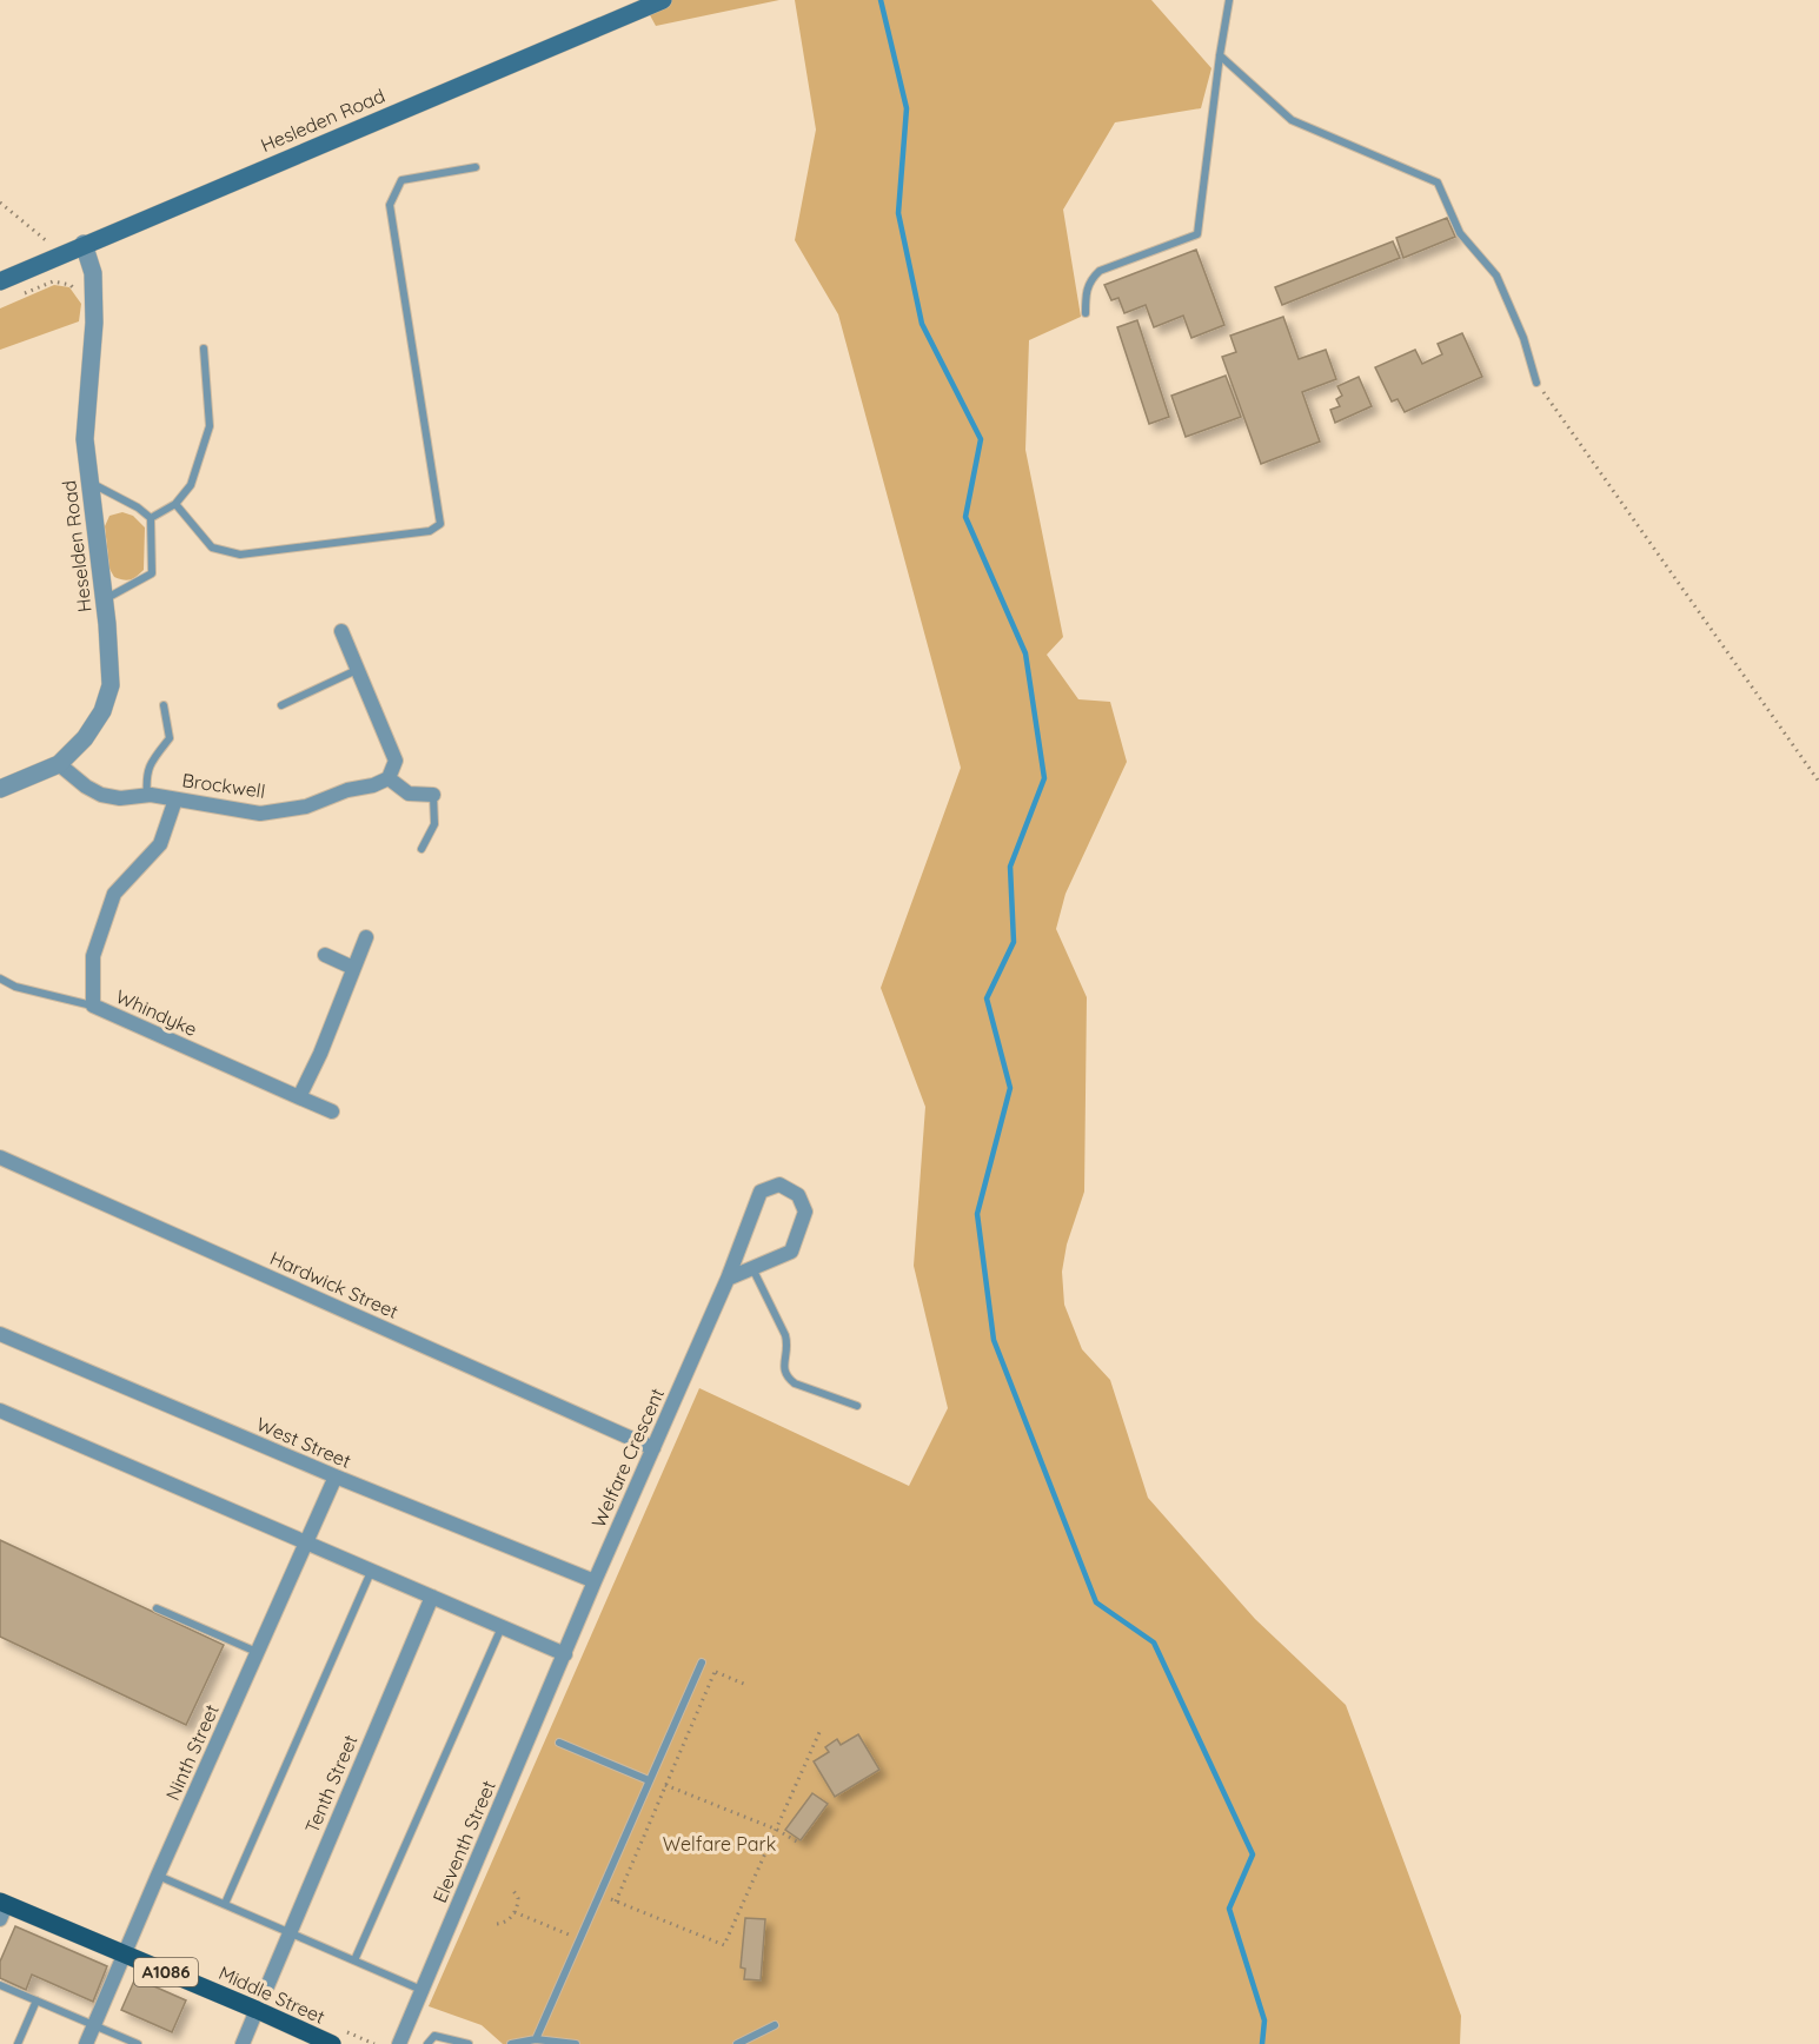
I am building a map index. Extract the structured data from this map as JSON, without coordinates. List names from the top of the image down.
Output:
{
  "streets": {
    "main road": ["Hesleden Road", "A1086", "Middle Street"],
    "street": [
      "Heselden Road",
      "Brockwell",
      "Whindyke",
      "Hardwick Street",
      "West Street",
      "Welfare Crescent",
      "Ninth Street",
      "Tenth Street",
      "Eleventh Street"
    ]
  },
  "crossings": [
    ["Hesleden Road", "Heselden Road"],
    ["Heselden Road", "Brockwell"],
    ["Brockwell", "Whindyke"],
    ["Hardwick Street", "Welfare Crescent"],
    ["West Street", "Welfare Crescent"],
    ["West Street", "Ninth Street"],
    ["Welfare Crescent", "Eleventh Street"],
    ["Ninth Street", "Middle Street"]
  ],
  "parks": ["Welfare Park"]
}
